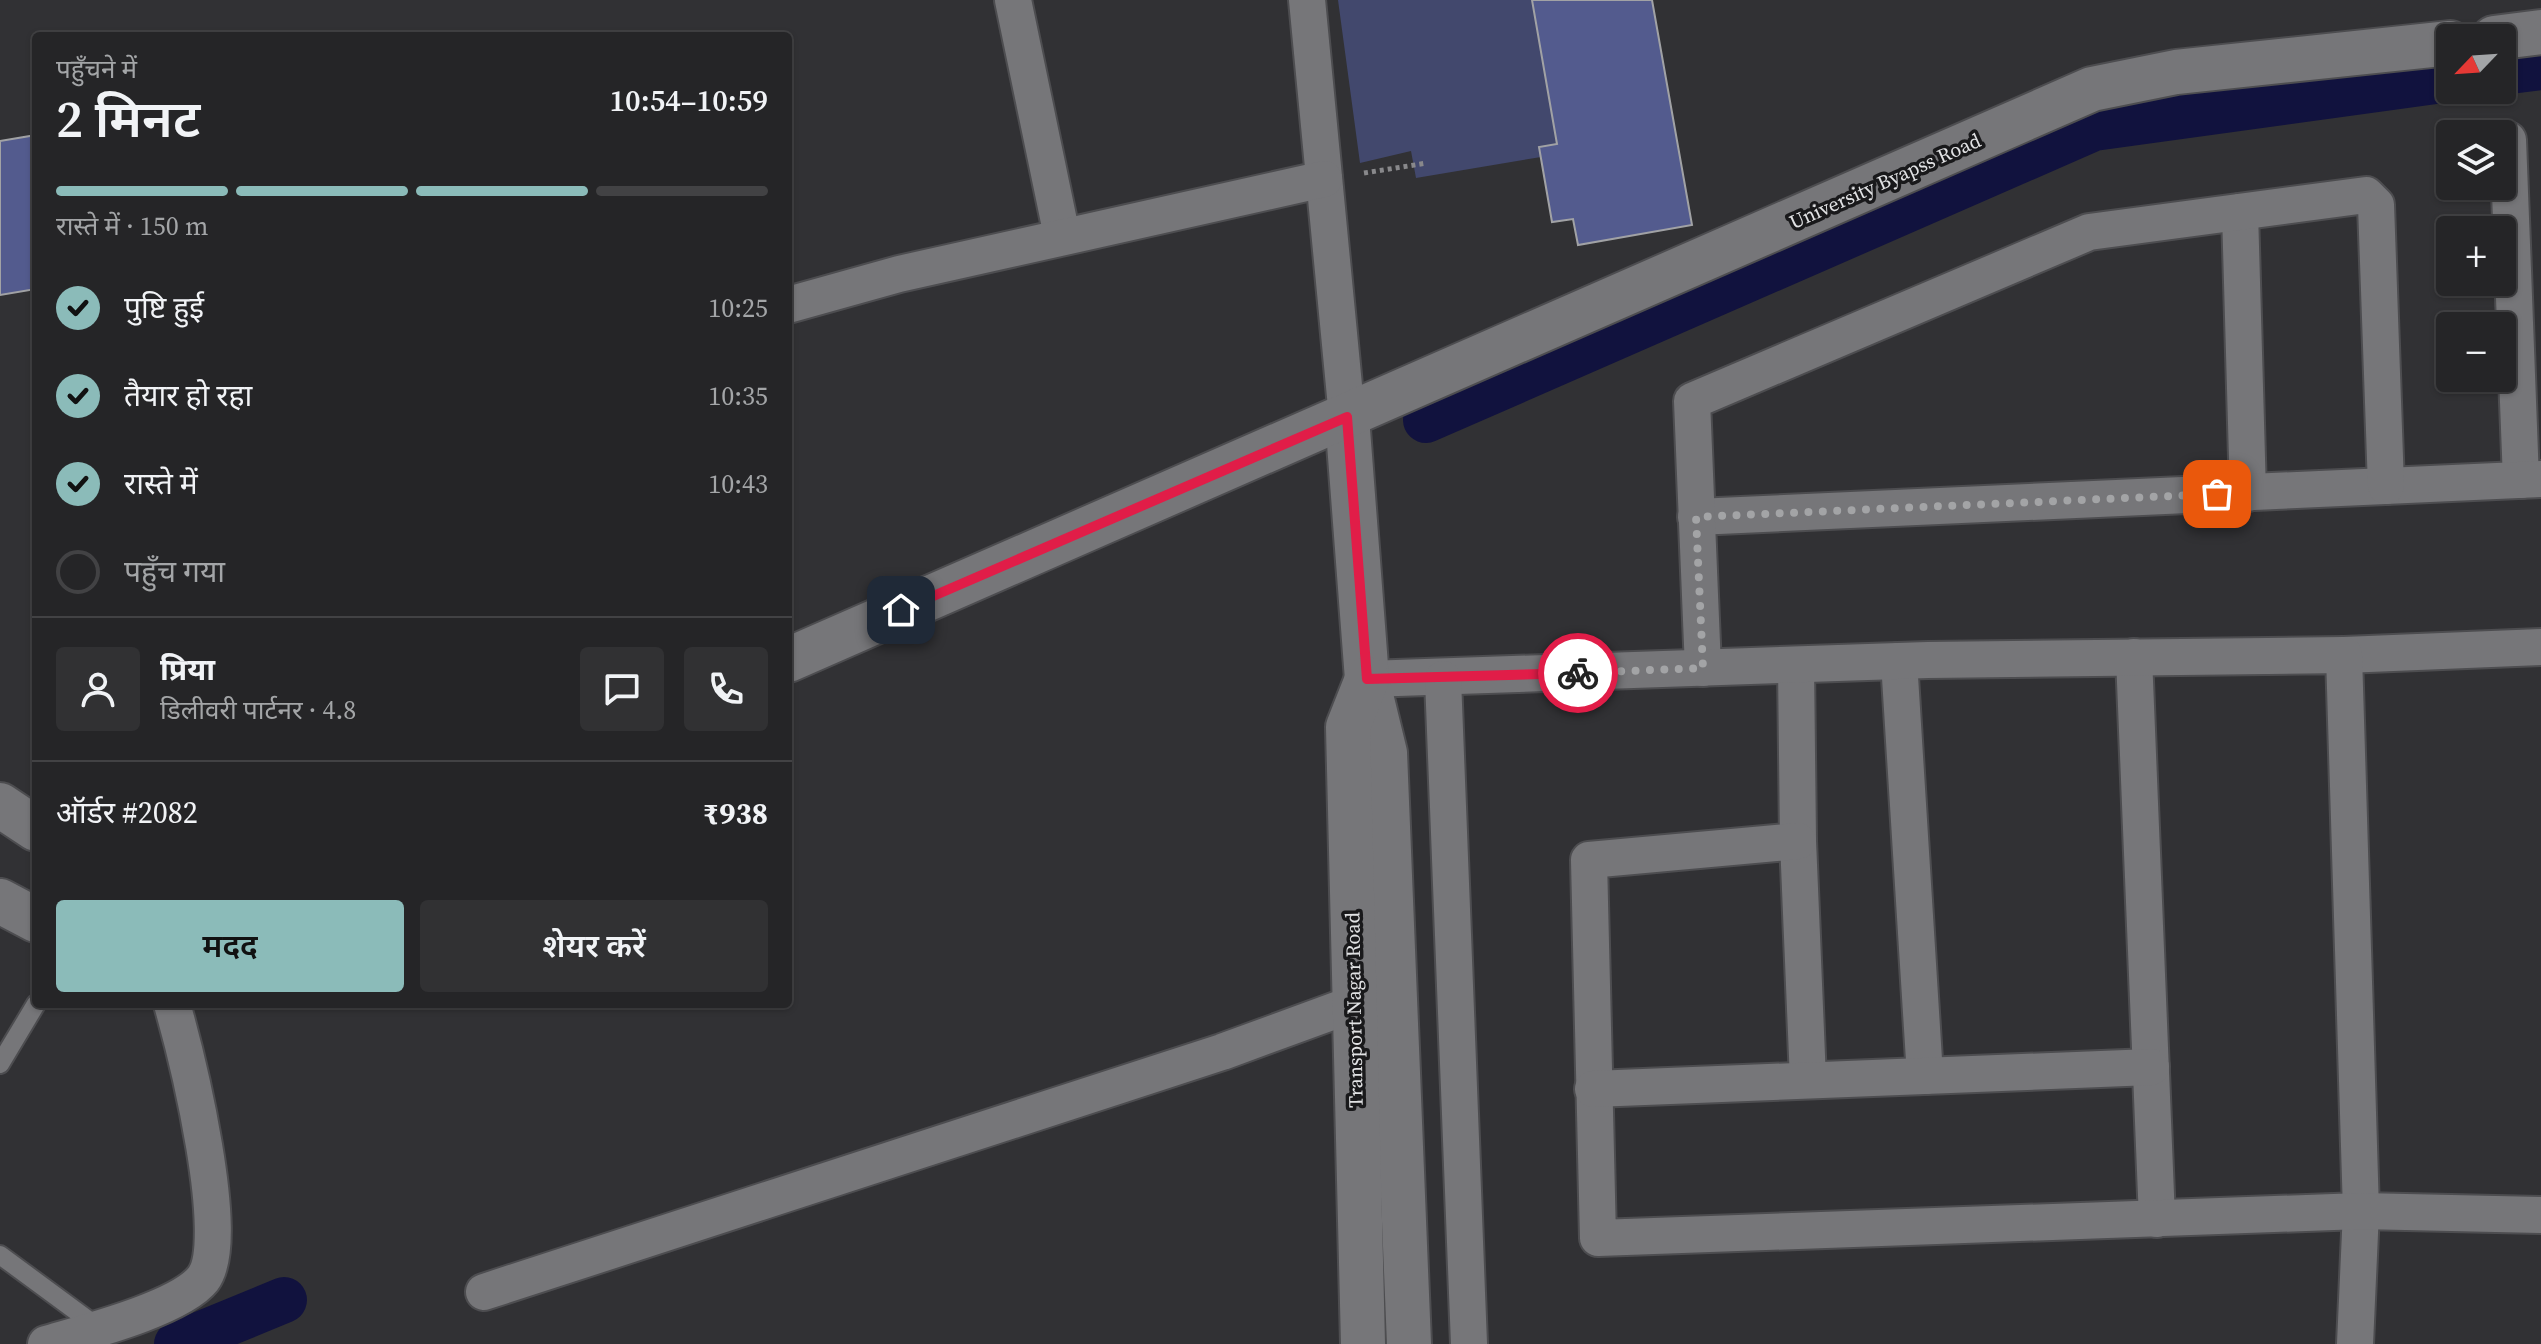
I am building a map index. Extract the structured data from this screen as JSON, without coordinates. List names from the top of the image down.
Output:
{
  "streets": {
    "main road": ["University Byapss Road", "Transport Nagar Road"]
  },
  "crossings": [
    ["University Byapss Road", "Transport Nagar Road"]
  ],
  "north": "bottom left",
  "page": {
    "map_buttons": ["+", "−"],
    "heading": ["2 मिनट", "पहुँचने में", "10:54–10:59"],
    "panel": [
      "प्रिया",
      "डिलीवरी पार्टनर · 4.8",
      "ऑर्डर #2082",
      "₹938"
    ],
    "bar": "रास्ते में · 150 m",
    "list": [
      ["पुष्टि हुई", "10:25"],
      ["तैयार हो रहा", "10:35"],
      ["रास्ते में", "10:43"],
      "पहुँच गया"
    ],
    "buttons": ["मदद", "शेयर करें"]
  }
}
